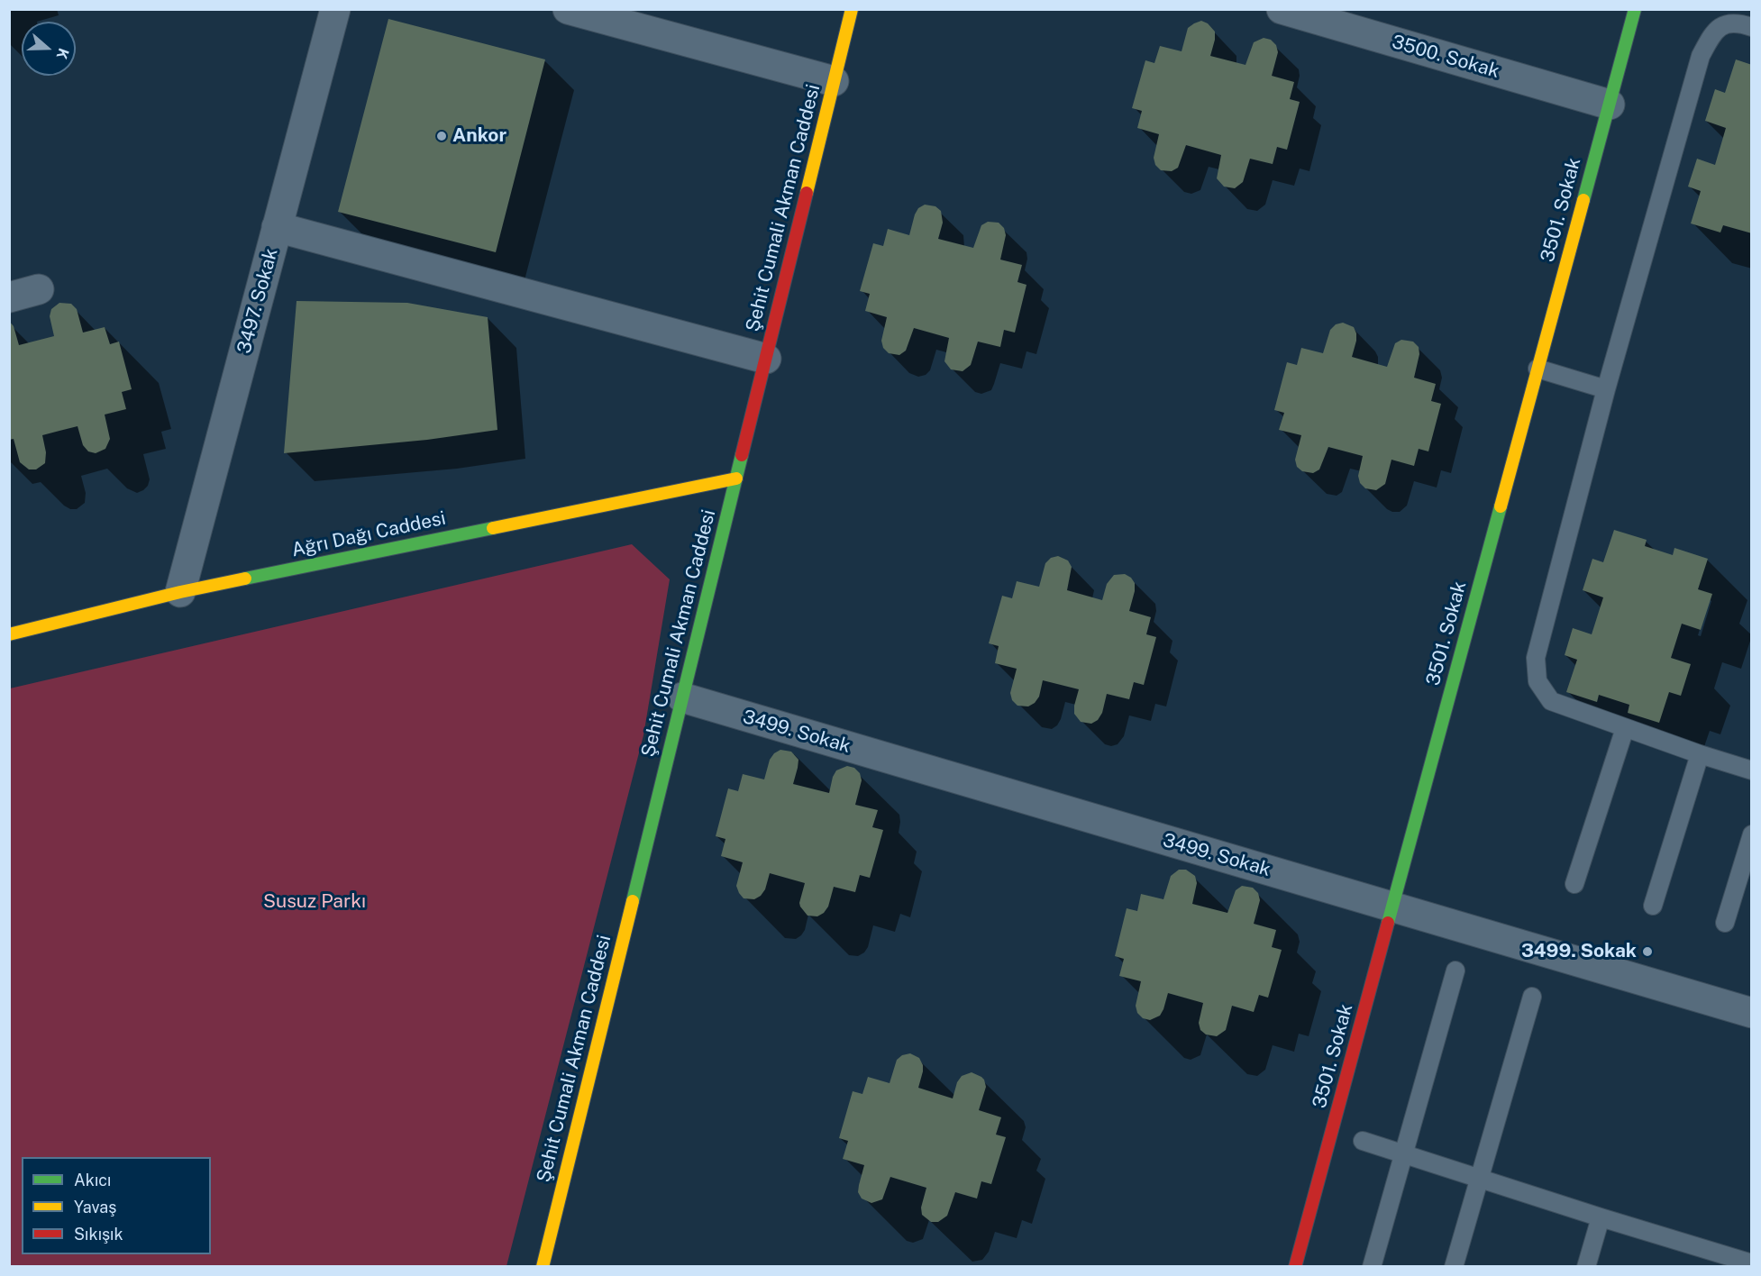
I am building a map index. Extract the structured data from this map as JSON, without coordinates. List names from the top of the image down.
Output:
{
  "streets": {
    "street": [
      "3500. Sokak",
      "Şehit Cumali Akman Caddesi",
      "3501. Sokak",
      "3497. Sokak",
      "Ağrı Dağı Caddesi",
      "3499. Sokak"
    ]
  },
  "crossings": [
    ["3500. Sokak", "3501. Sokak"],
    ["Şehit Cumali Akman Caddesi", "Ağrı Dağı Caddesi"],
    ["Şehit Cumali Akman Caddesi", "3499. Sokak"],
    ["3501. Sokak", "3499. Sokak"],
    ["3497. Sokak", "Ağrı Dağı Caddesi"]
  ],
  "parks": ["Susuz Parkı"],
  "places": ["Ankor", "3499. Sokak"],
  "legend": ["Akıcı", "Yavaş", "Sıkışık"],
  "north": "right"
}
